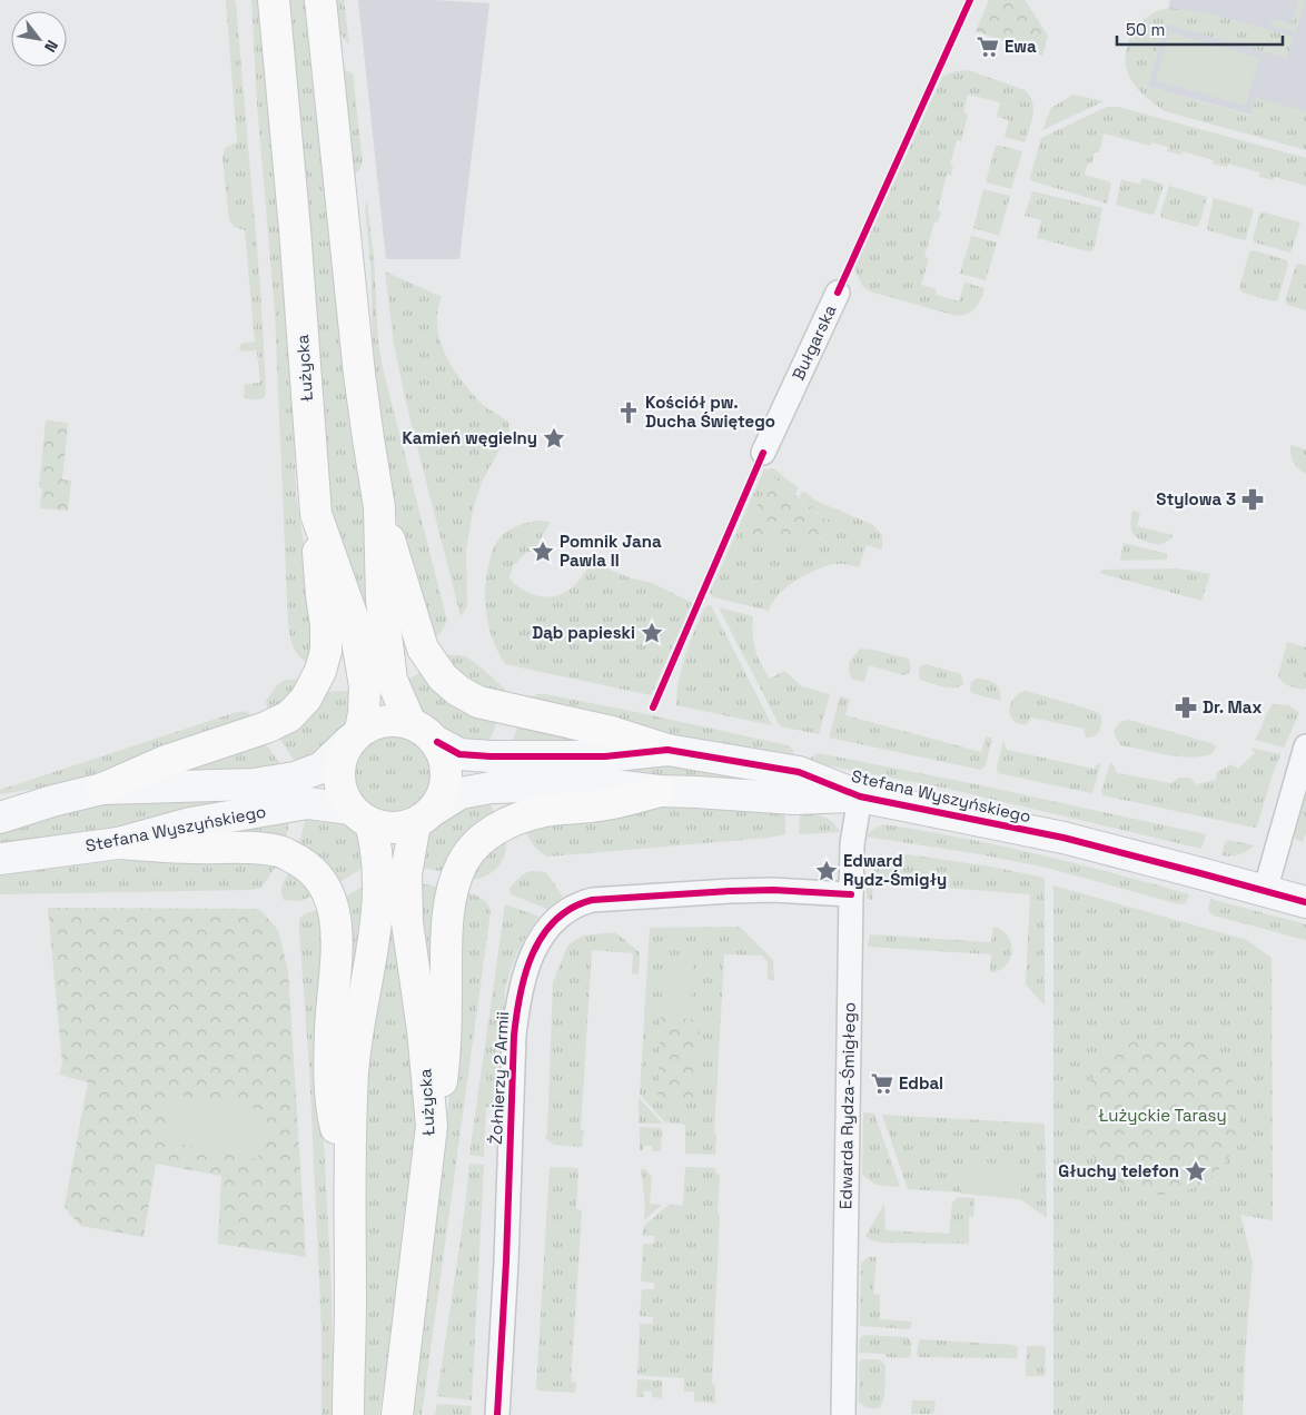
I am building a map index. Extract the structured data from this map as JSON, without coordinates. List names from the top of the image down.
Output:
{
  "streets": {
    "main road": ["Łużycka"],
    "street": [
      "Bułgarska",
      "Stefana Wyszyńskiego",
      "Żołnierzy 2 Armii",
      "Edwarda Rydza-Śmigłego"
    ]
  },
  "crossings": [
    ["Łużycka", "Stefana Wyszyńskiego"],
    ["Stefana Wyszyńskiego", "Edwarda Rydza-Śmigłego"],
    ["Żołnierzy 2 Armii", "Edwarda Rydza-Śmigłego"]
  ],
  "parks": ["Łużyckie Tarasy"],
  "places": {
    "supermarket": ["Ewa", "Edbal"],
    "church": ["Kościół pw. Ducha Świętego"],
    "place": [
      "Kamień węgielny",
      "Pomnik Jana Pawla II",
      "Dąb papieski",
      "Edward Rydz-Śmigły",
      "Głuchy telefon"
    ],
    "pharmacy": ["Stylowa 3", "Dr. Max"]
  },
  "scale_bar": "50 m",
  "north": "bottom right"
}
